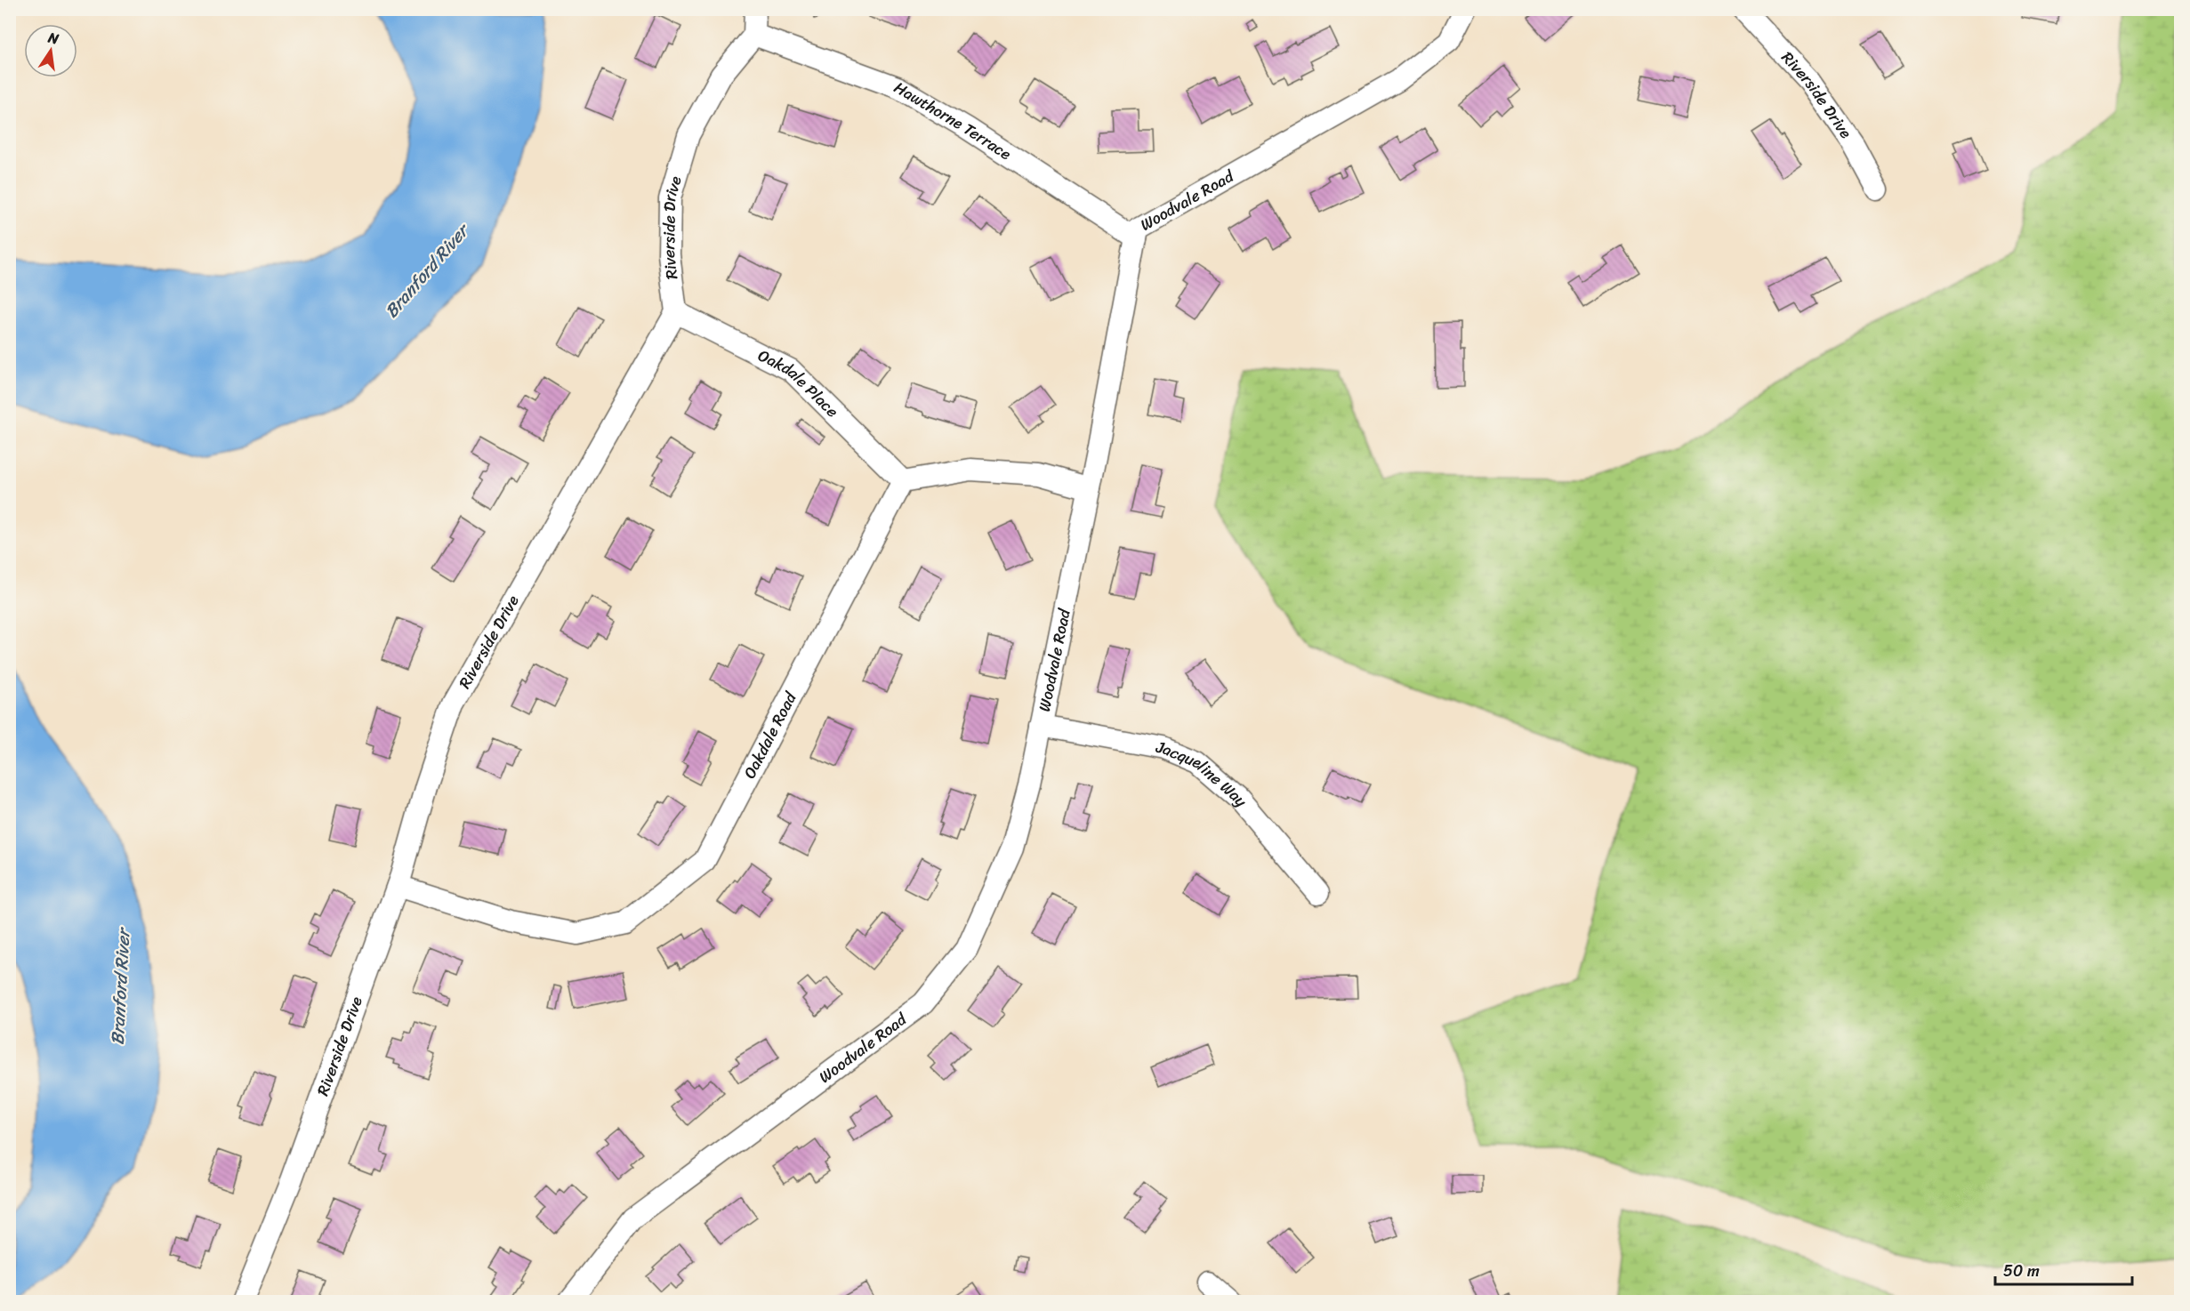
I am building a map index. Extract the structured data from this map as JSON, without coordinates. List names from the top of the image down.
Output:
{
  "streets": {
    "street": [
      "Riverside Drive",
      "Hawthorne Terrace",
      "Woodvale Road",
      "Oakdale Place",
      "Oakdale Road",
      "Jacqueline Way"
    ]
  },
  "crossings": [
    ["Riverside Drive", "Hawthorne Terrace"],
    ["Riverside Drive", "Oakdale Place"],
    ["Riverside Drive", "Oakdale Road"],
    ["Hawthorne Terrace", "Woodvale Road"],
    ["Woodvale Road", "Jacqueline Way"],
    ["Oakdale Place", "Oakdale Road"]
  ],
  "water": ["Branford River"],
  "scale_bar": "50 m",
  "north": "top"
}
